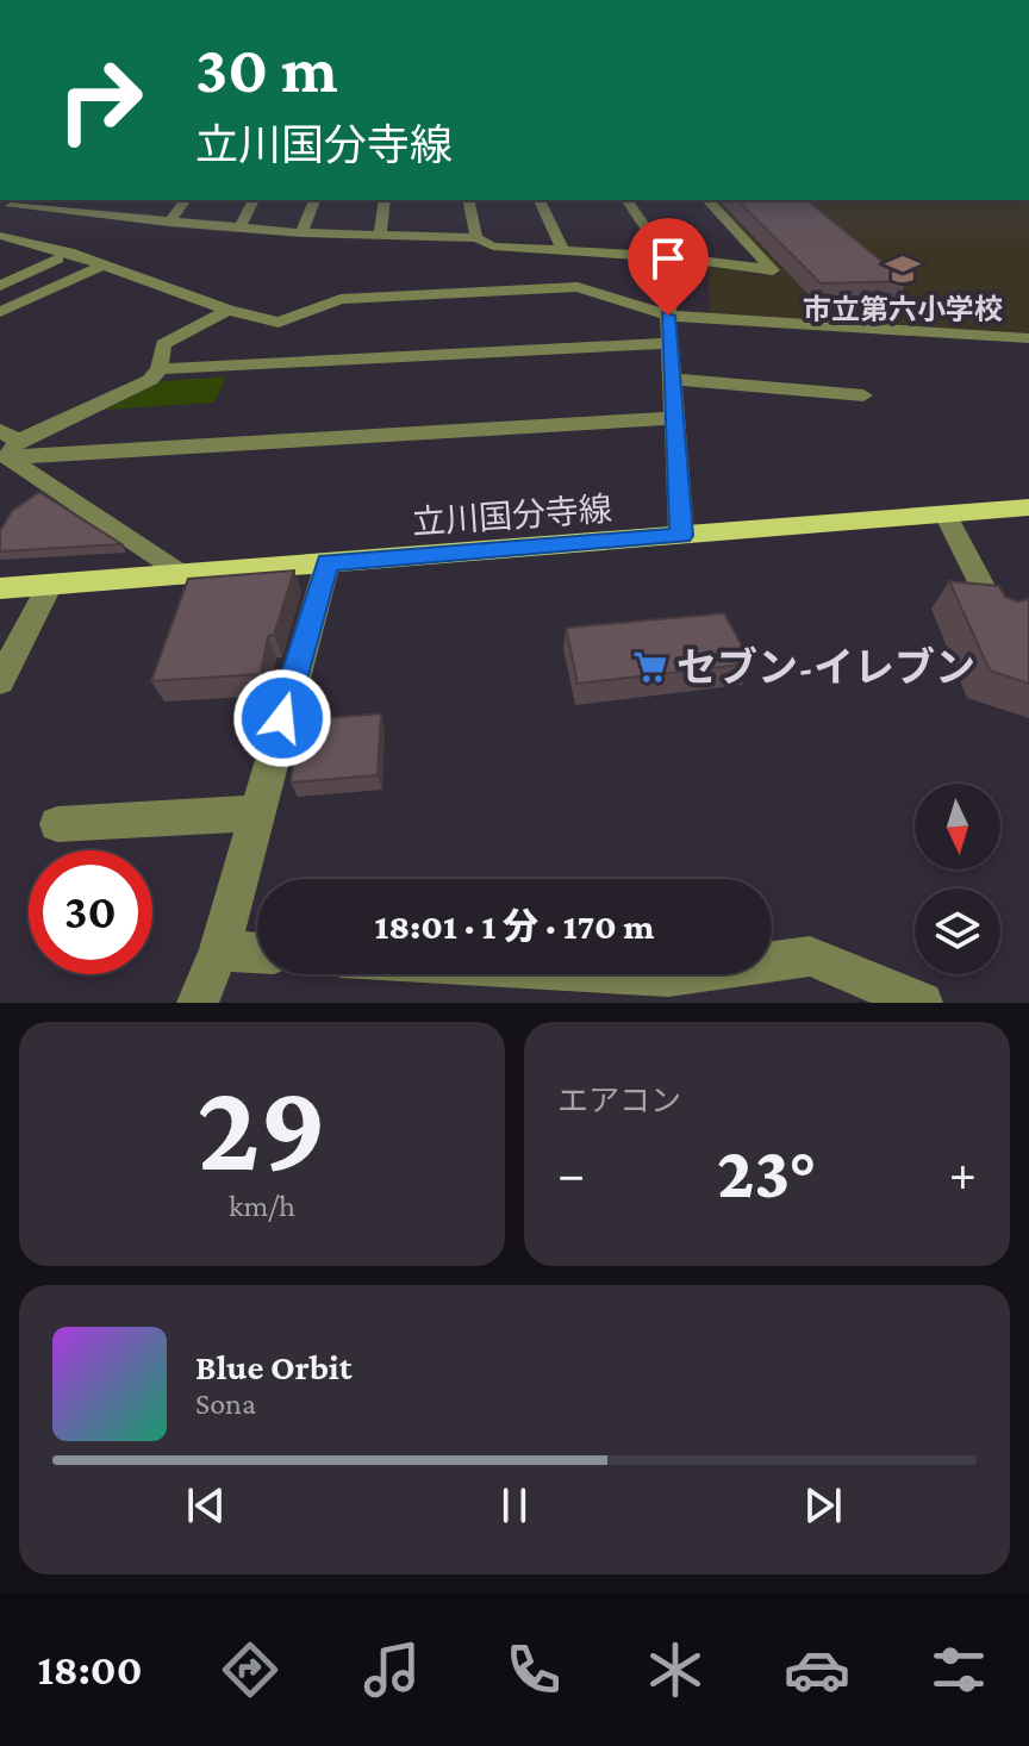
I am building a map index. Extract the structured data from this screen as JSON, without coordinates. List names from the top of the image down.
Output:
{
  "streets": {
    "main road": ["立川国分寺線"]
  },
  "places": {
    "school or university": ["市立第六小学校"],
    "supermarket": ["セブン-イレブン"]
  },
  "north": "bottom",
  "page": {
    "turn": ["30 m", "立川国分寺線"],
    "limit": "30",
    "trip": "18:01 · 1 分 · 170 m",
    "tile": [
      ["29", "km/h"],
      "エアコン"
    ],
    "heat": ["−", "23°", "+"],
    "song": ["Blue Orbit", "Sona"],
    "tabs": "18:00"
  }
}
